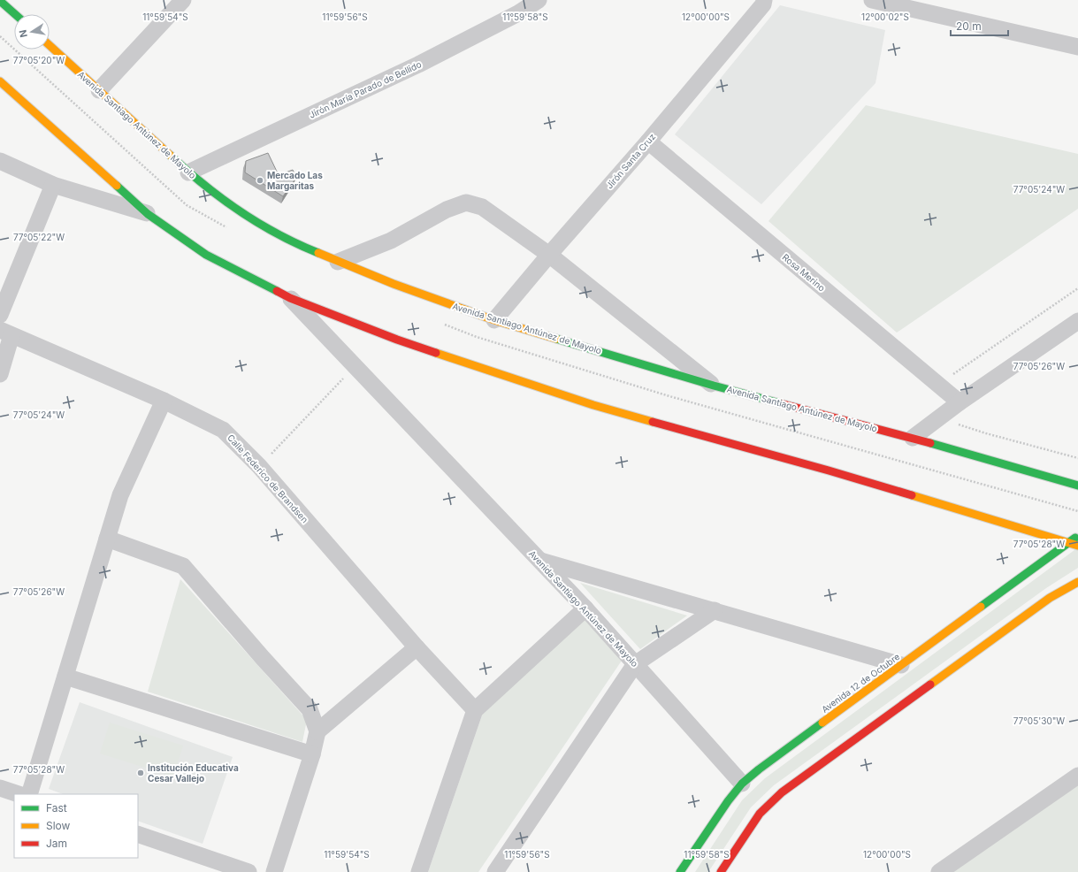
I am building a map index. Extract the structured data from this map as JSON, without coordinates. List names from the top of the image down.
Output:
{
  "streets": {
    "main road": ["Avenida Santiago Antúnez de Mayolo", "Avenida 12 de Octubre"],
    "street": [
      "Jirón María Parado de Bellido",
      "Jirón Santa Cruz",
      "Rosa Merino",
      "Calle Federico de Brandsen"
    ]
  },
  "crossings": [
    ["Jirón María Parado de Bellido", "Avenida Santiago Antúnez de Mayolo"],
    ["Avenida Santiago Antúnez de Mayolo", "Jirón Santa Cruz"],
    ["Avenida Santiago Antúnez de Mayolo", "Avenida 12 de Octubre"],
    ["Jirón Santa Cruz", "Rosa Merino"]
  ],
  "places": ["Mercado Las Margaritas", "Institución Educativa Cesar Vallejo"],
  "legend": ["Fast", "Slow", "Jam"],
  "scale_bar": "20 m",
  "north": "left",
  "coordinates": [
    "11°59'54\"S",
    "11°59'56\"S",
    "11°59'58\"S",
    "12°00'00\"S",
    "12°00'02\"S",
    "77°05'20\"W",
    "77°05'24\"W",
    "77°05'22\"W",
    "77°05'26\"W",
    "77°05'28\"W",
    "77°05'30\"W"
  ]
}
